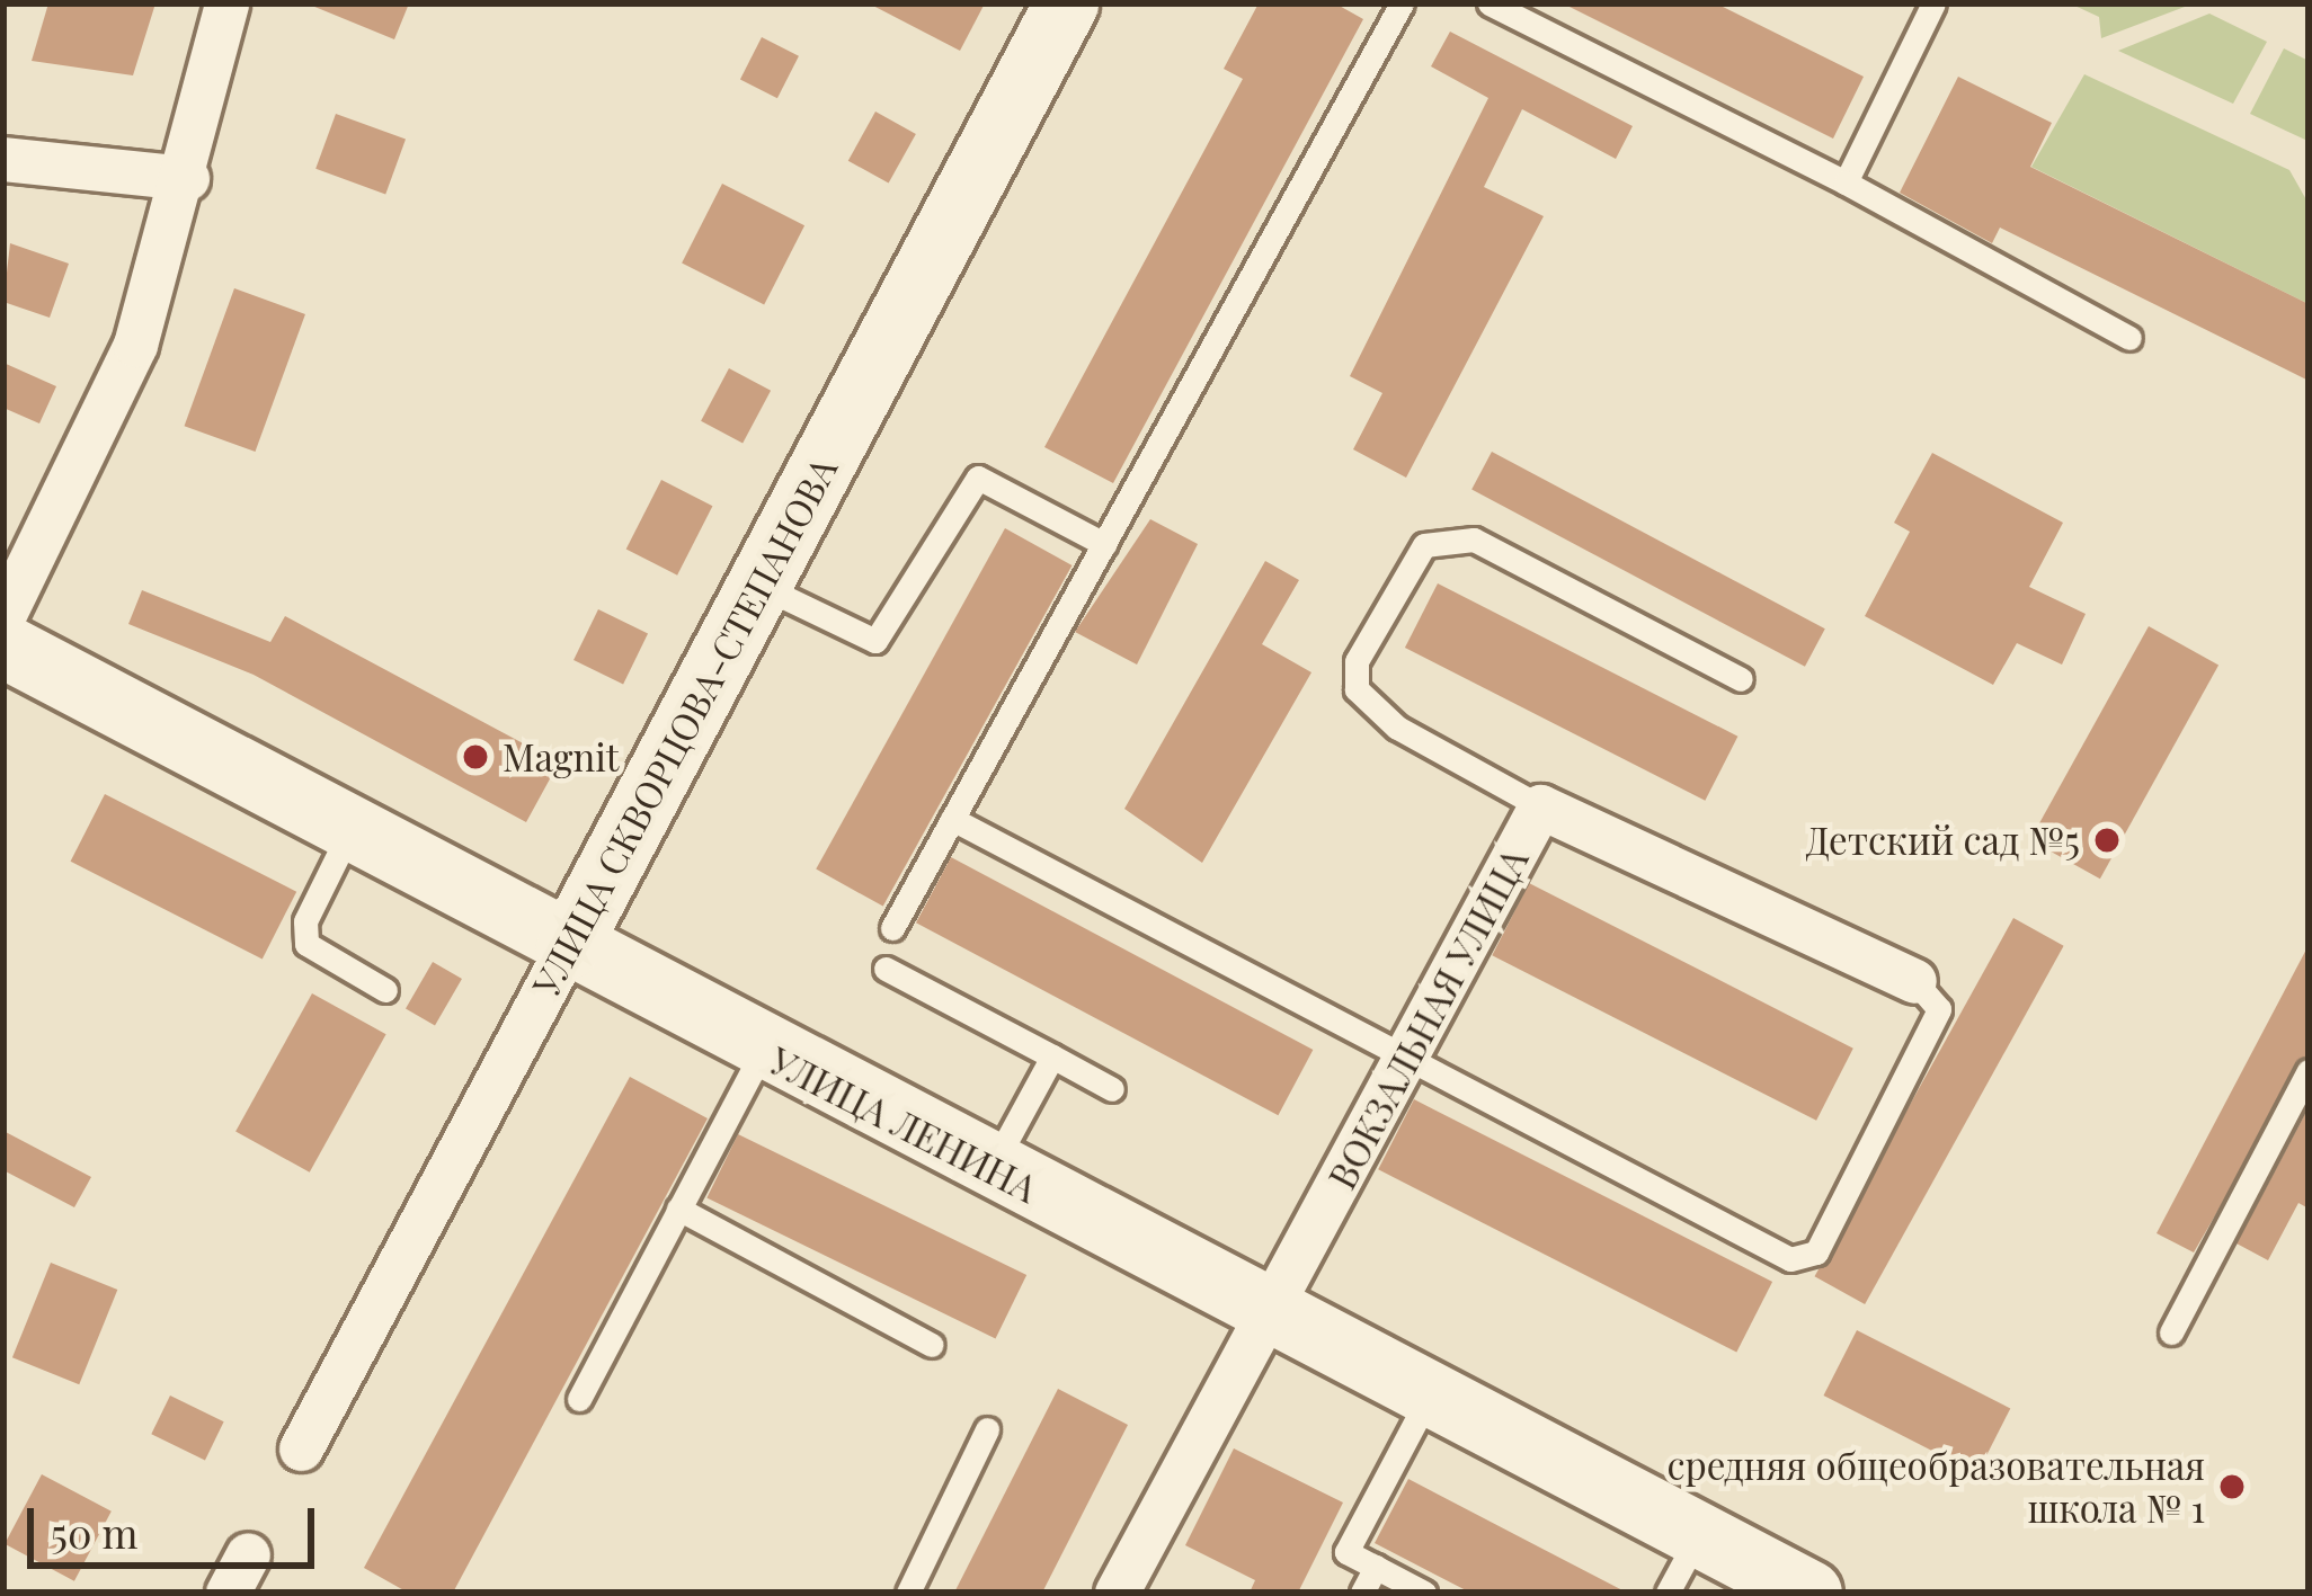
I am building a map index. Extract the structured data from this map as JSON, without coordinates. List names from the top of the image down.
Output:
{
  "streets": {
    "main road": ["УЛИЦА СКВОРЦОВА-СТЕПАНОВА", "УЛИЦА ЛЕНИНА"],
    "street": ["ВОКЗАЛЬНАЯ УЛИЦА"]
  },
  "crossings": [
    ["УЛИЦА СКВОРЦОВА-СТЕПАНОВА", "УЛИЦА ЛЕНИНА"],
    ["ВОКЗАЛЬНАЯ УЛИЦА", "УЛИЦА ЛЕНИНА"]
  ],
  "places": ["Magnit", "Детский сад №5", "средняя общеобразовательная школа № 1"],
  "scale_bar": "50 m"
}
